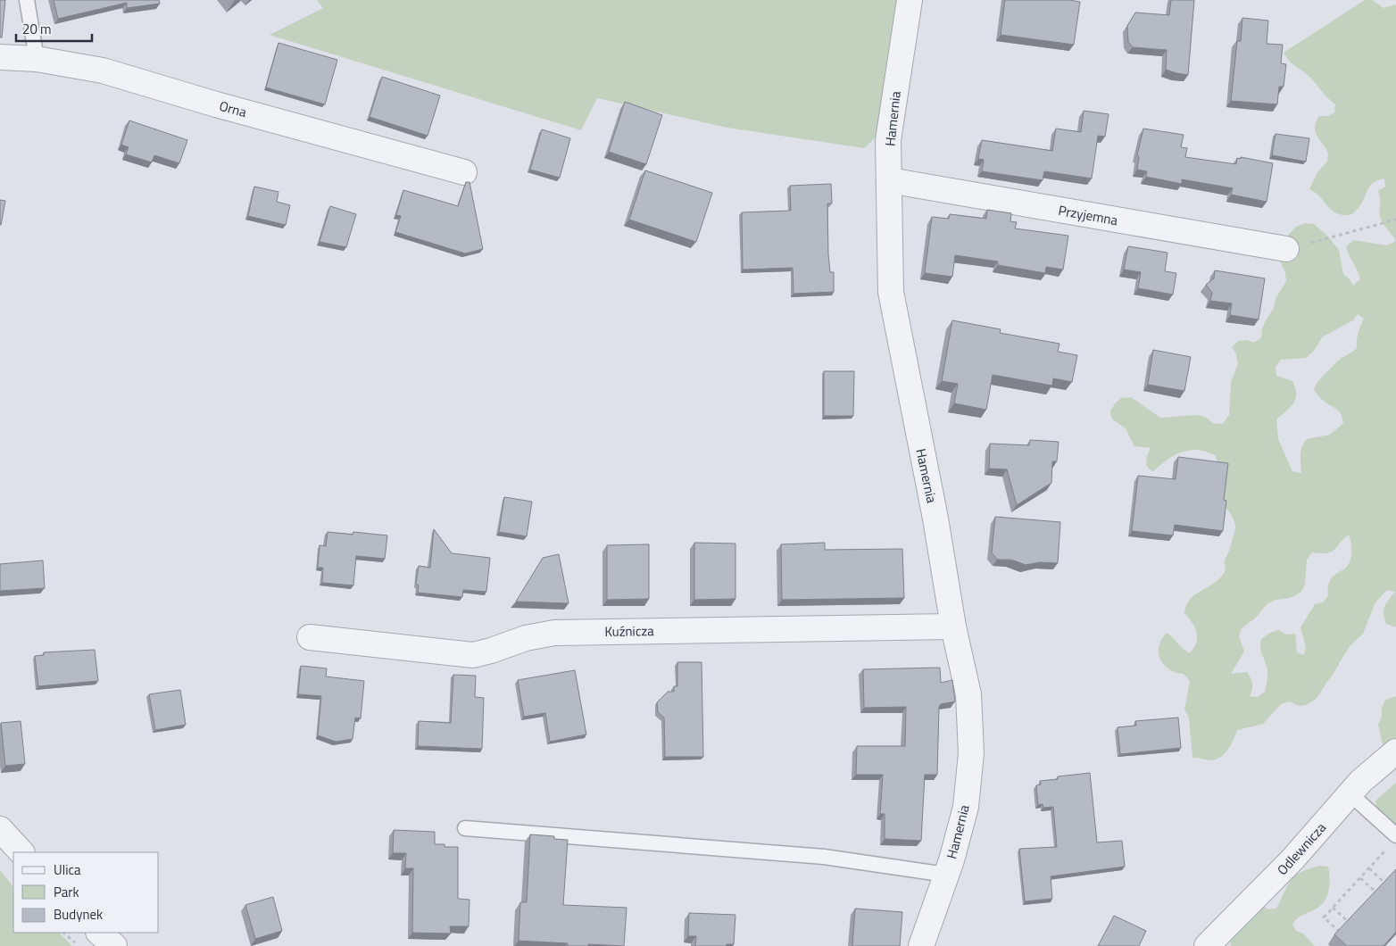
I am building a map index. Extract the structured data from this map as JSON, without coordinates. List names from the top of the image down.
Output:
{
  "streets": {
    "street": [
      "Orna",
      "Hamernia",
      "Przyjemna",
      "Kuźnicza",
      "Odlewnicza"
    ]
  },
  "crossings": [
    ["Hamernia", "Przyjemna"],
    ["Hamernia", "Kuźnicza"]
  ],
  "legend": ["Ulica", "Park", "Budynek"],
  "scale_bar": "20 m"
}
